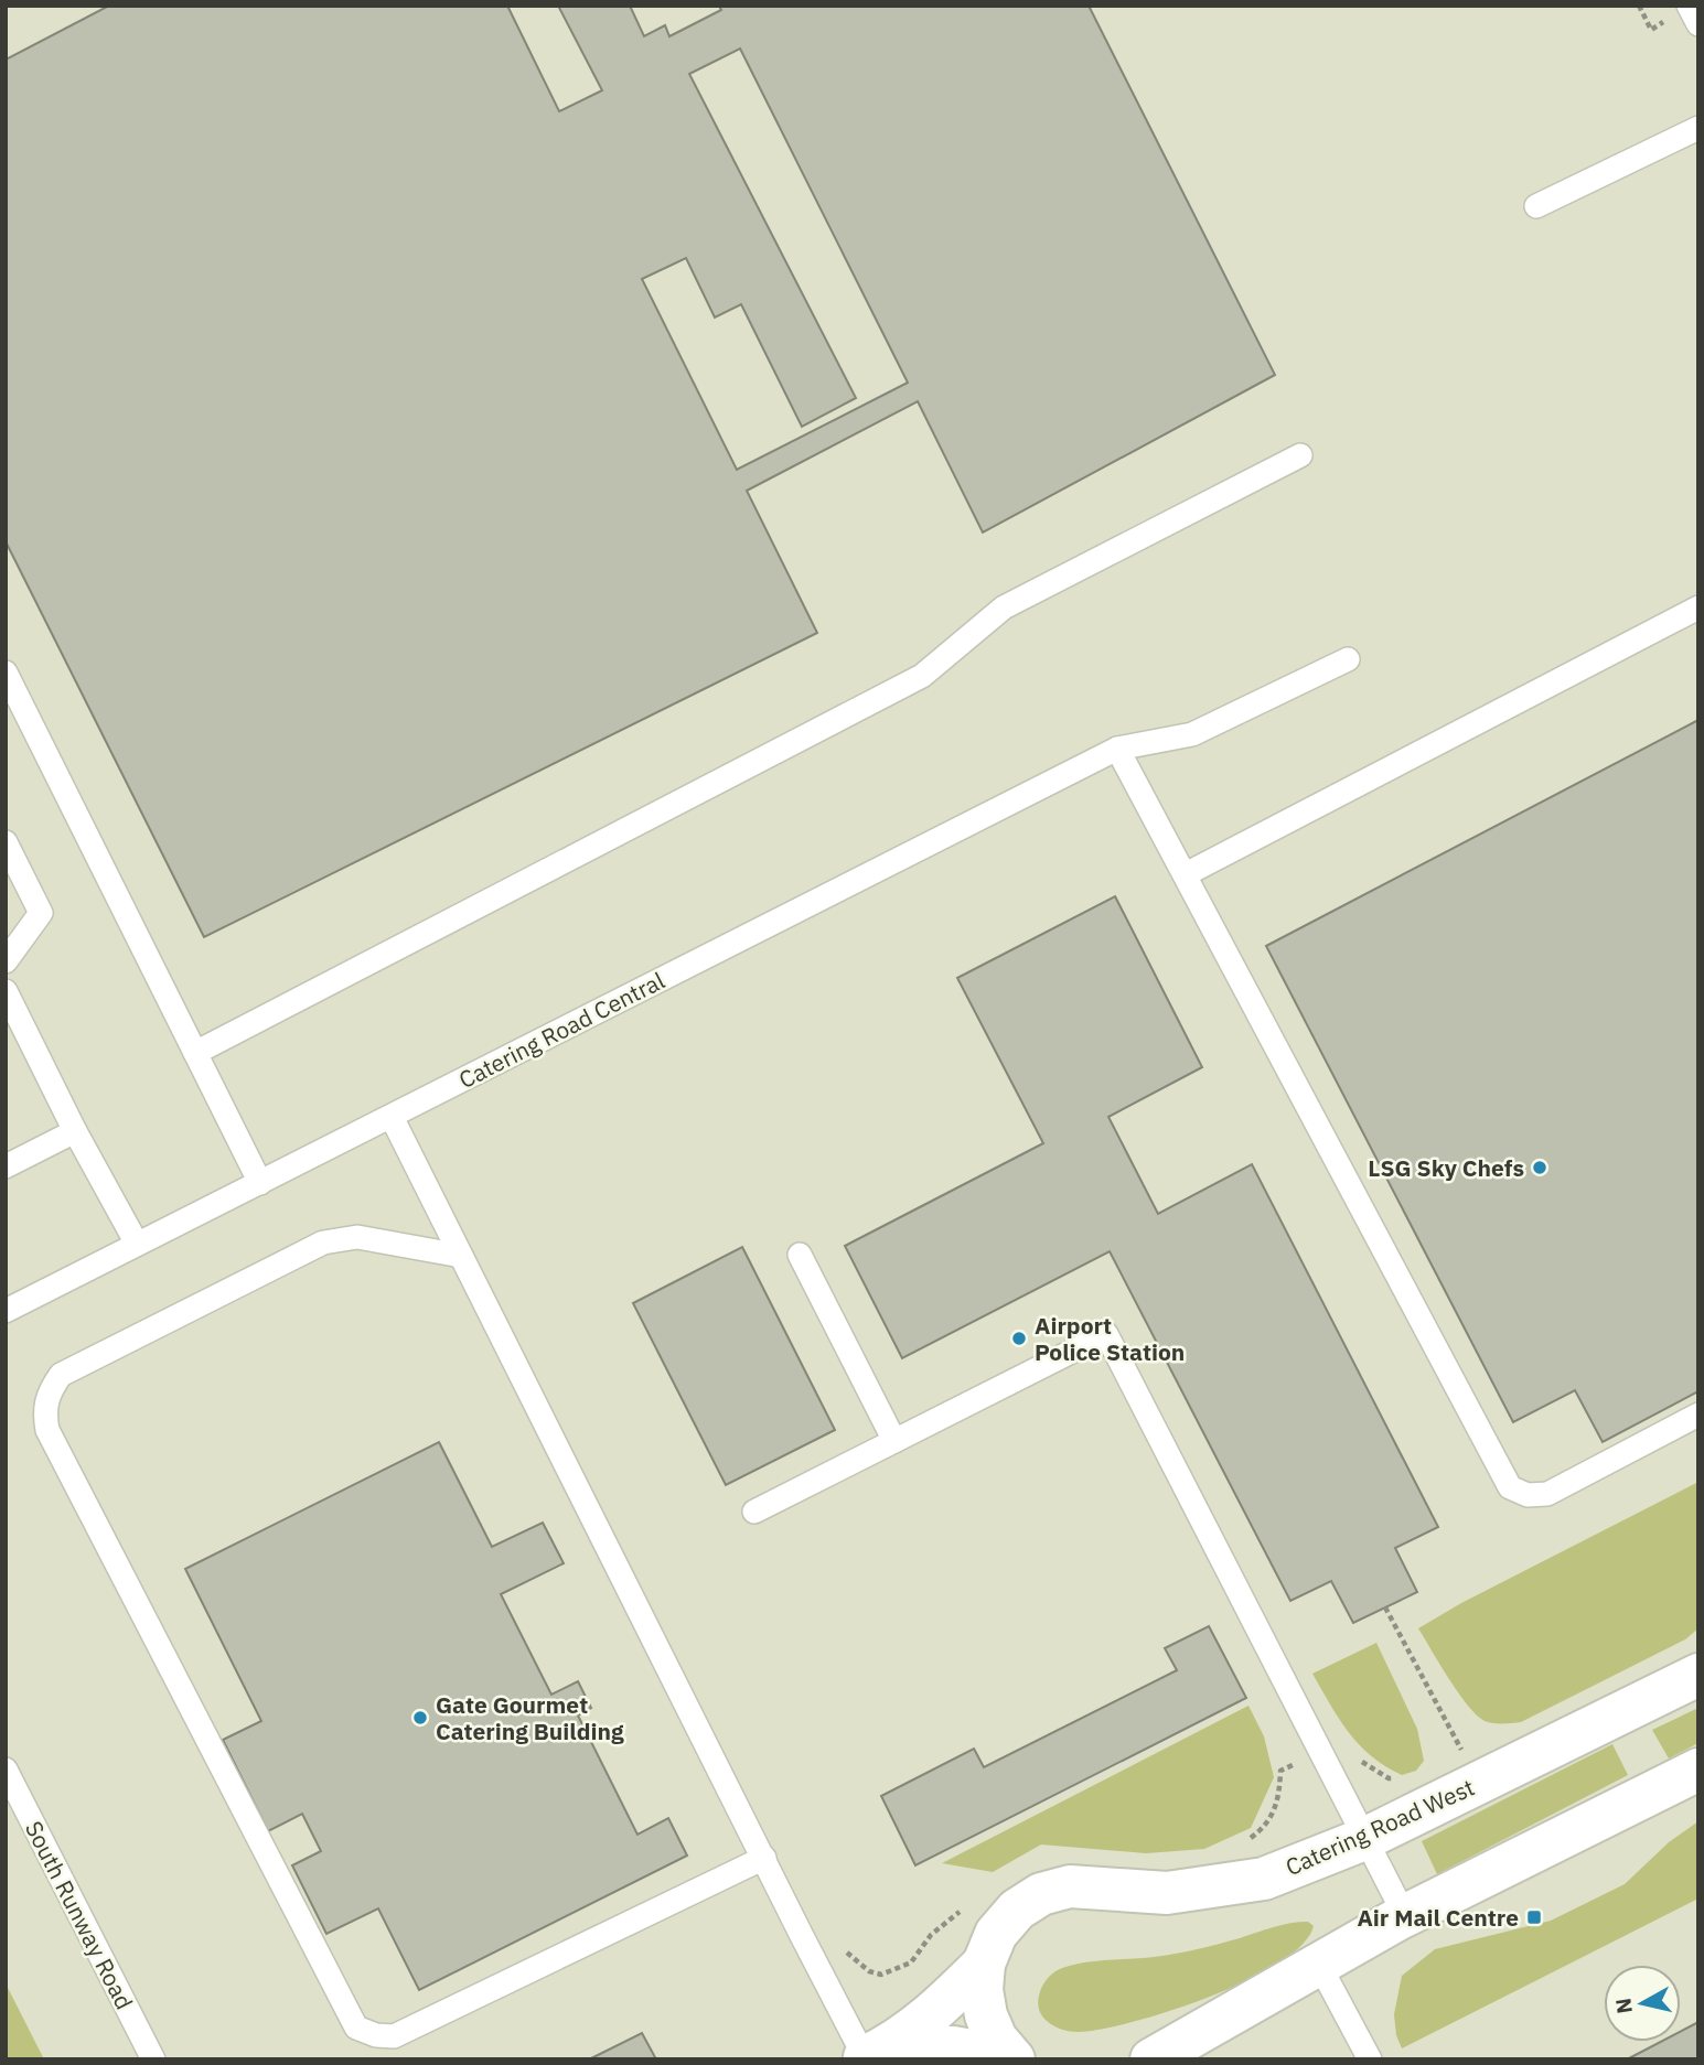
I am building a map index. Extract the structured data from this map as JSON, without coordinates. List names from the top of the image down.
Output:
{
  "streets": {
    "street": ["Catering Road West"],
    "lane": ["Catering Road Central", "South Runway Road"]
  },
  "places": {
    "other": ["LSG Sky Chefs", "Airport Police Station", "Gate Gourmet Catering Building"],
    "transit": ["Air Mail Centre"]
  },
  "north": "left"
}
